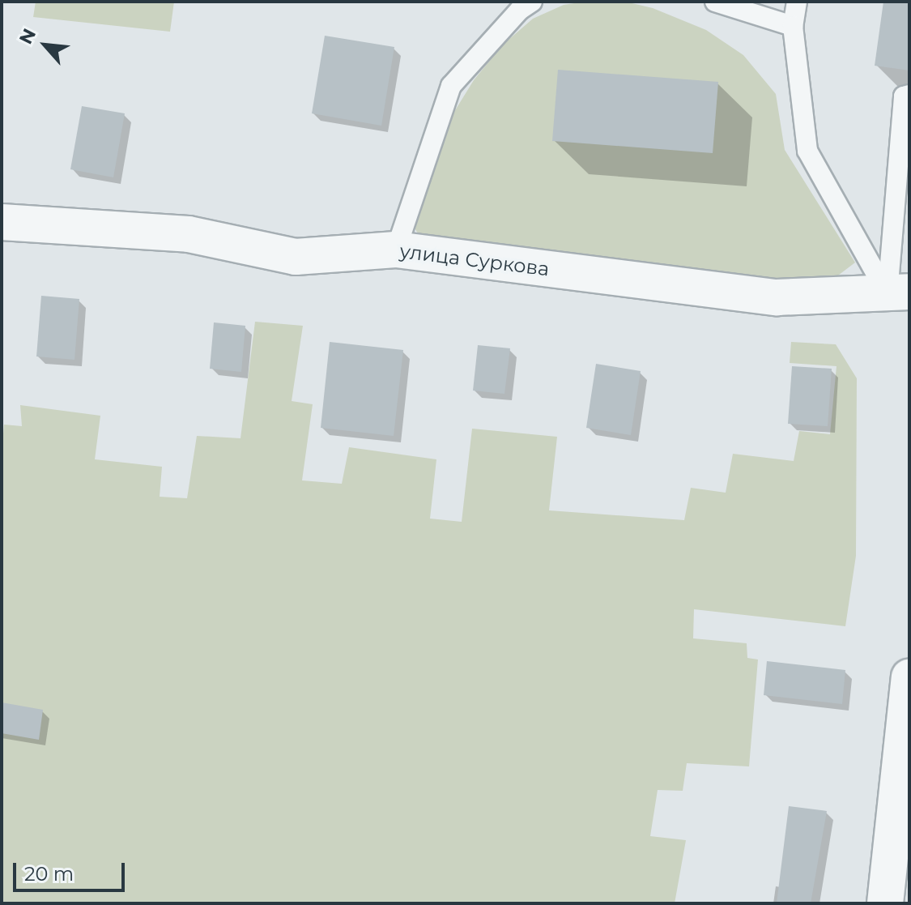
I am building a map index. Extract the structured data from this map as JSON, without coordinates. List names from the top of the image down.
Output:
{
  "streets": {
    "street": ["улица Суркова"]
  },
  "scale_bar": "20 m",
  "north": "top left"
}
